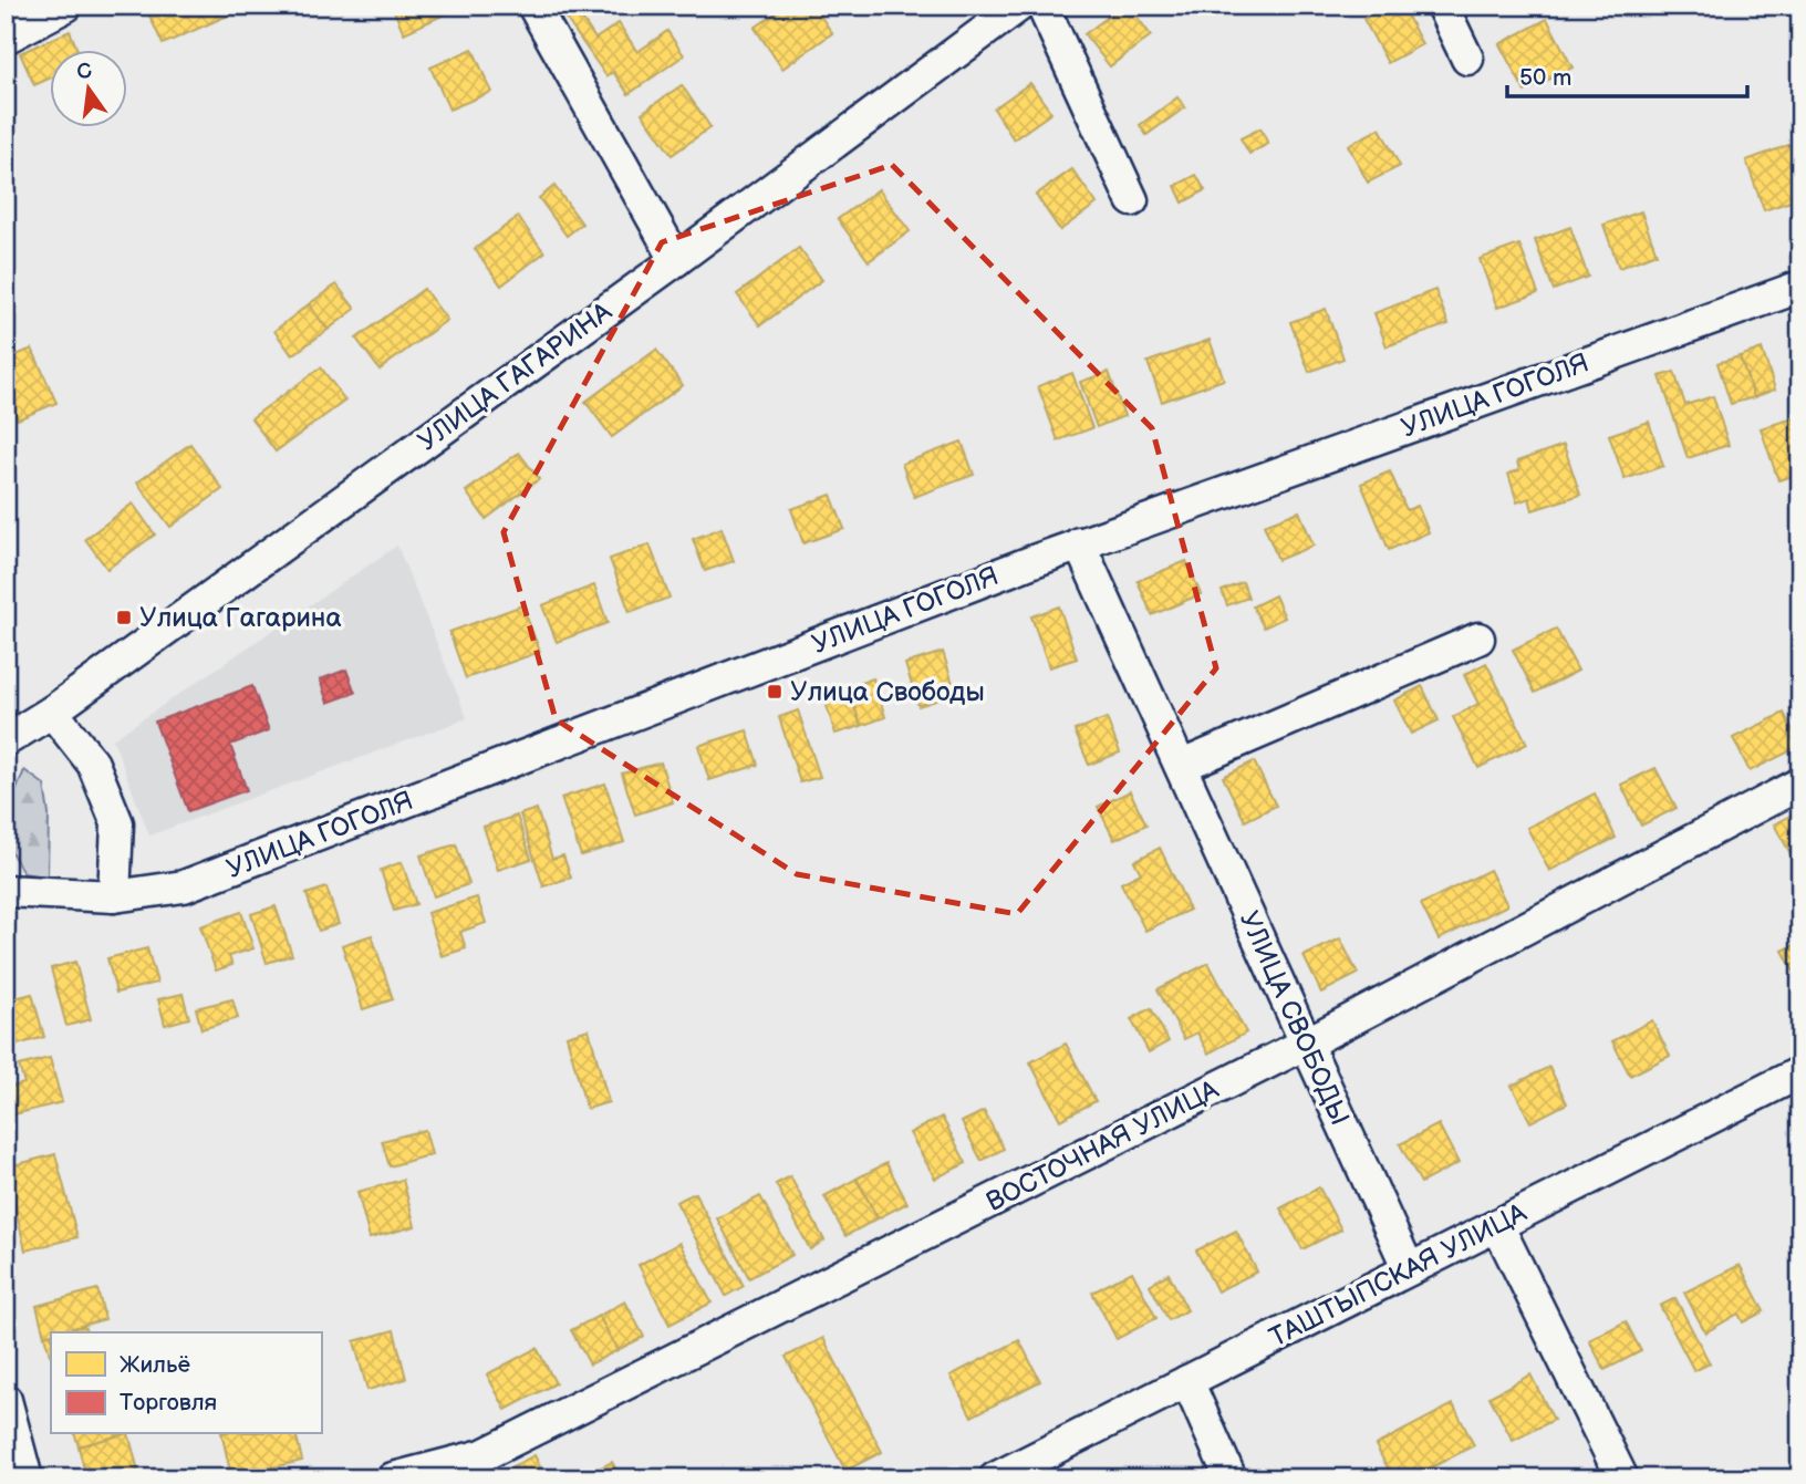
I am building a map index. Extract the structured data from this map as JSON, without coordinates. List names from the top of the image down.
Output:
{
  "streets": {
    "street": [
      "УЛИЦА ГАГАРИНА",
      "УЛИЦА ГОГОЛЯ",
      "УЛИЦА СВОБОДЫ",
      "ВОСТОЧНАЯ УЛИЦА",
      "ТАШТЫПСКАЯ УЛИЦА"
    ]
  },
  "crossings": [
    ["УЛИЦА ГОГОЛЯ", "УЛИЦА СВОБОДЫ"],
    ["УЛИЦА СВОБОДЫ", "ВОСТОЧНАЯ УЛИЦА"],
    ["УЛИЦА СВОБОДЫ", "ТАШТЫПСКАЯ УЛИЦА"]
  ],
  "places": {
    "transit": ["Улица Гагарина", "Улица Свободы"]
  },
  "legend": ["Жильё", "Торговля"],
  "scale_bar": "50 m",
  "north": "top"
}
